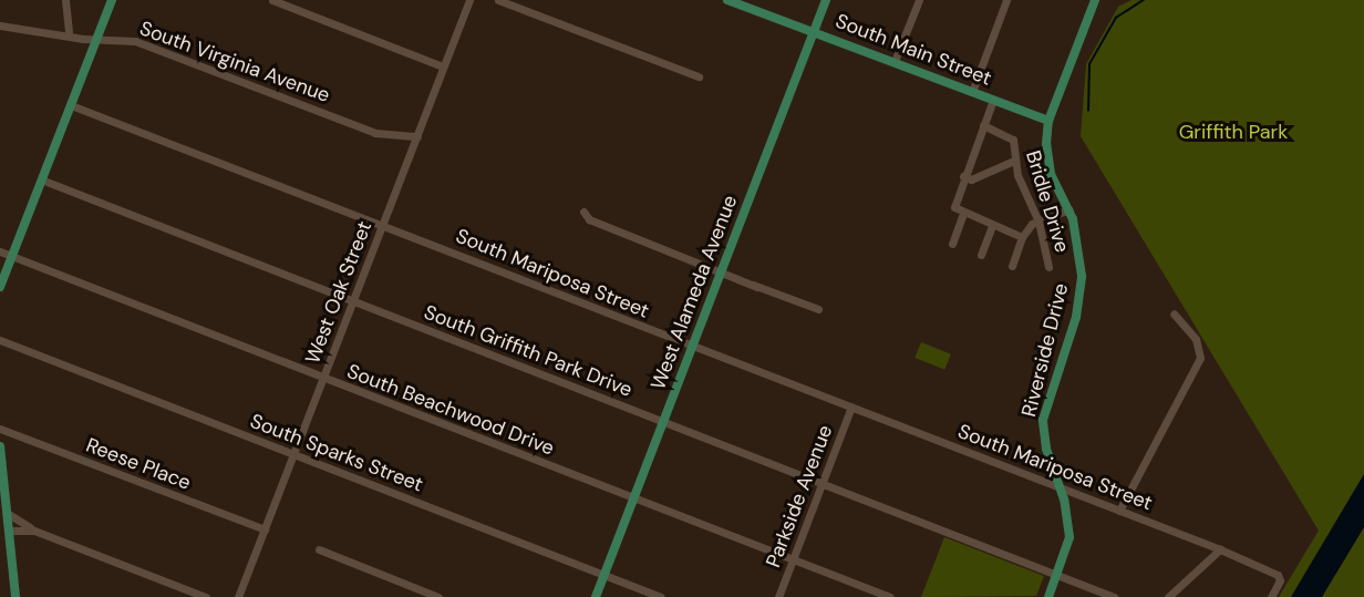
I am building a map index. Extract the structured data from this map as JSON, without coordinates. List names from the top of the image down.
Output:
{
  "streets": {
    "main road": ["South Main Street", "West Alameda Avenue", "Riverside Drive"],
    "street": [
      "South Virginia Avenue",
      "Bridle Drive",
      "South Mariposa Street",
      "West Oak Street",
      "South Griffith Park Drive",
      "South Beachwood Drive",
      "South Sparks Street",
      "Reese Place",
      "Parkside Avenue"
    ]
  },
  "crossings": [
    ["South Main Street", "West Alameda Avenue"],
    ["South Main Street", "Riverside Drive"],
    ["South Virginia Avenue", "West Oak Street"],
    ["South Mariposa Street", "West Oak Street"],
    ["South Mariposa Street", "West Alameda Avenue"],
    ["South Mariposa Street", "Riverside Drive"],
    ["South Mariposa Street", "Parkside Avenue"],
    ["West Oak Street", "South Griffith Park Drive"],
    ["West Oak Street", "South Beachwood Drive"],
    ["West Oak Street", "South Sparks Street"],
    ["West Oak Street", "Reese Place"],
    ["West Alameda Avenue", "South Griffith Park Drive"],
    ["West Alameda Avenue", "South Beachwood Drive"],
    ["West Alameda Avenue", "South Sparks Street"],
    ["Riverside Drive", "South Griffith Park Drive"],
    ["South Griffith Park Drive", "Parkside Avenue"],
    ["South Beachwood Drive", "Parkside Avenue"]
  ],
  "parks": ["Griffith Park"]
}
